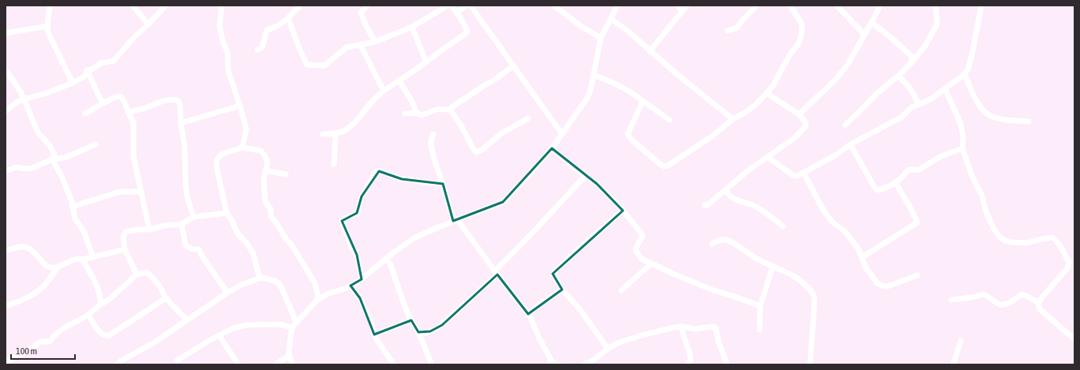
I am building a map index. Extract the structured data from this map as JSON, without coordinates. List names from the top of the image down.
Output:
{
  "scale_bar": "100 m"
}
